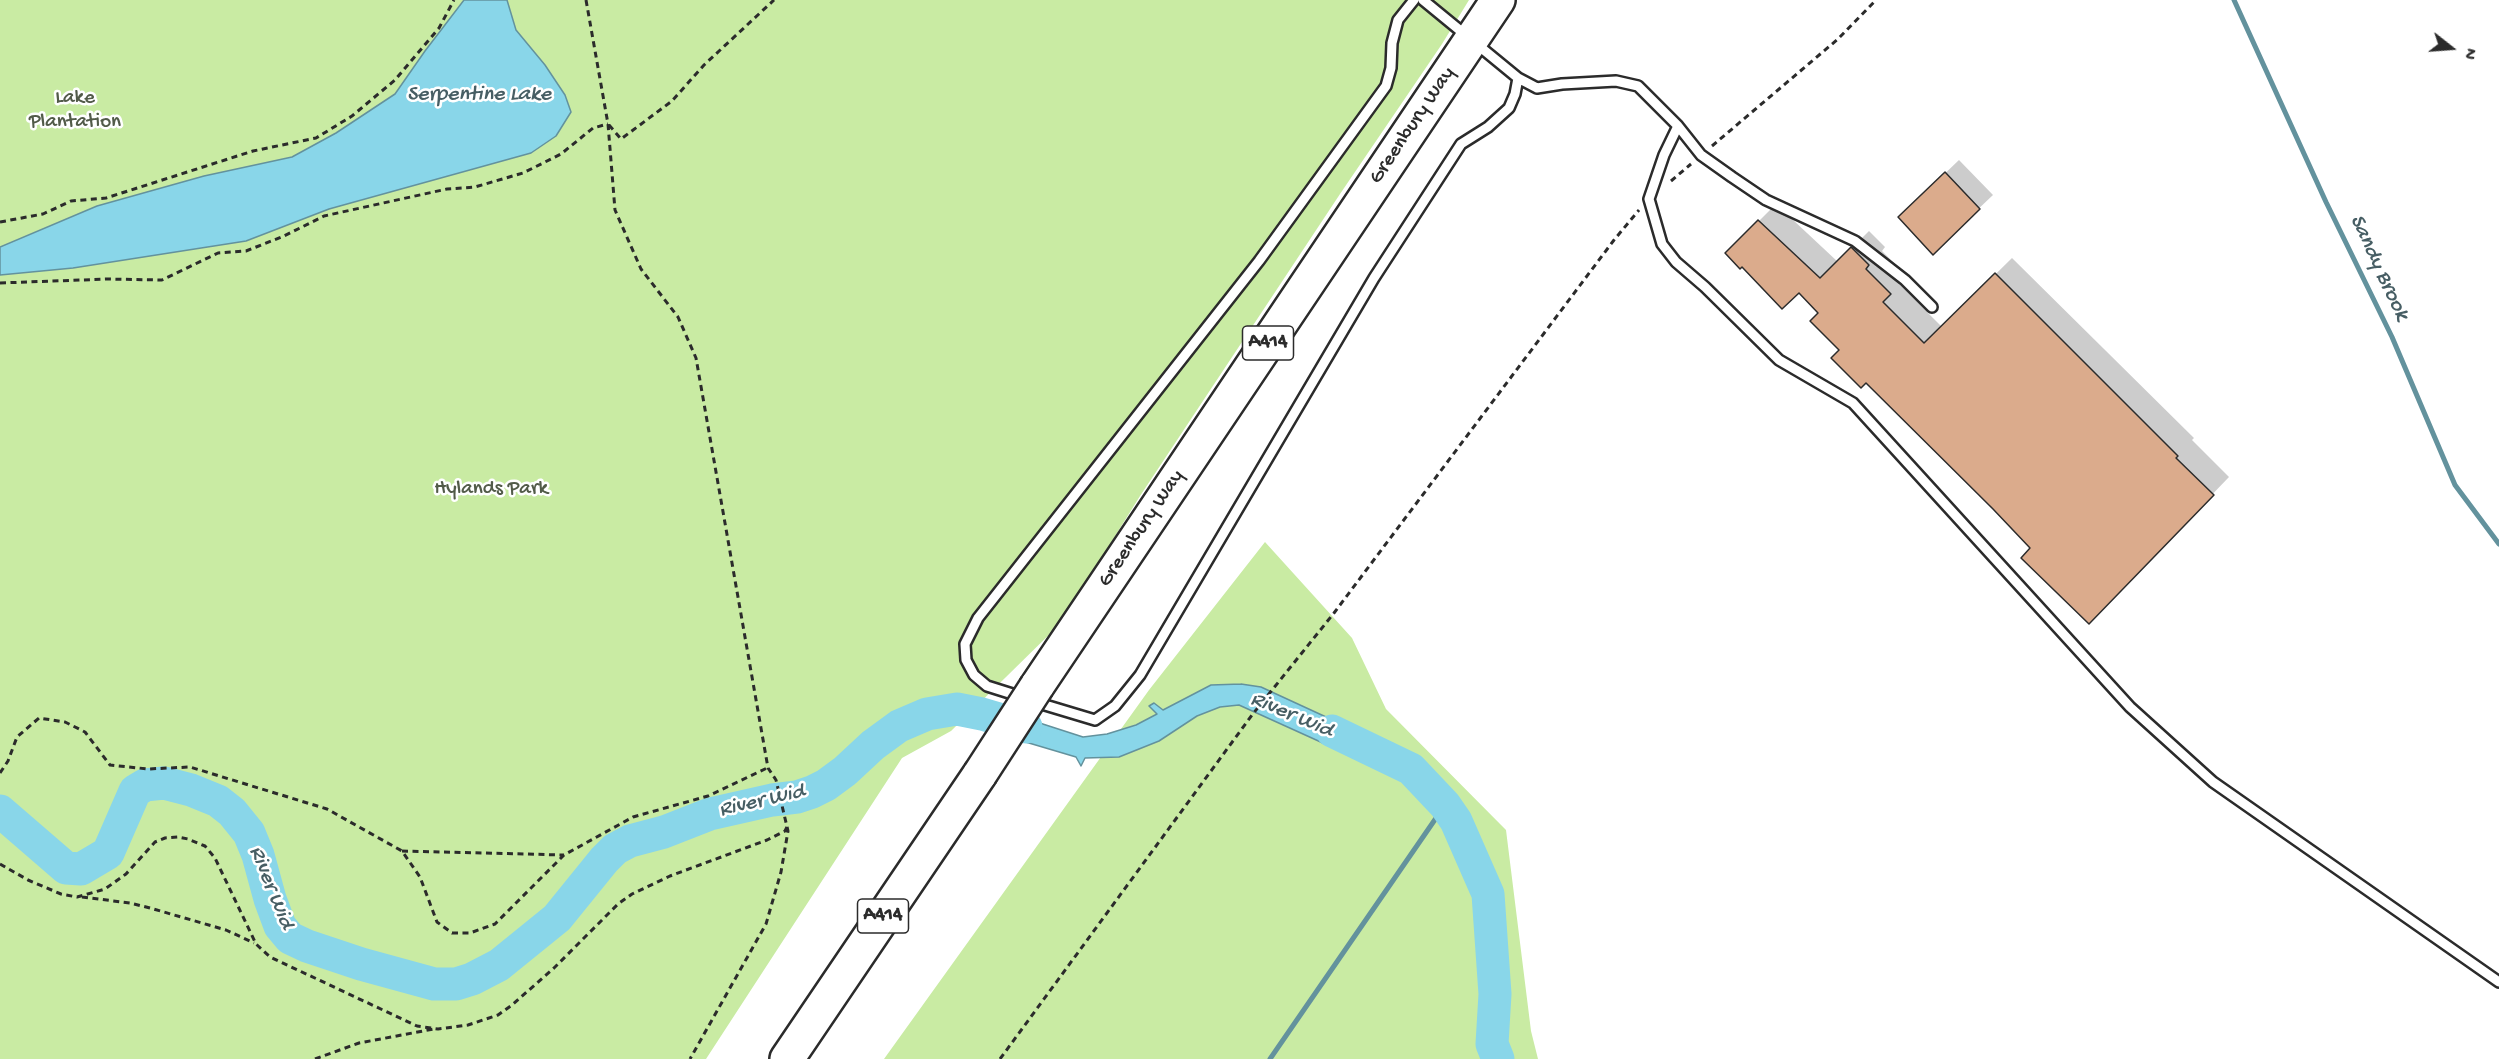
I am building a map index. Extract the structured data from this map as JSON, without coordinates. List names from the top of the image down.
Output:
{
  "streets": {
    "highway": ["Greenbury Way", "A414"]
  },
  "water": ["Serpentine Lake", "Sandy Brook", "River Wid"],
  "parks": ["Lake Plantation", "Hylands Park"],
  "north": "right"
}
